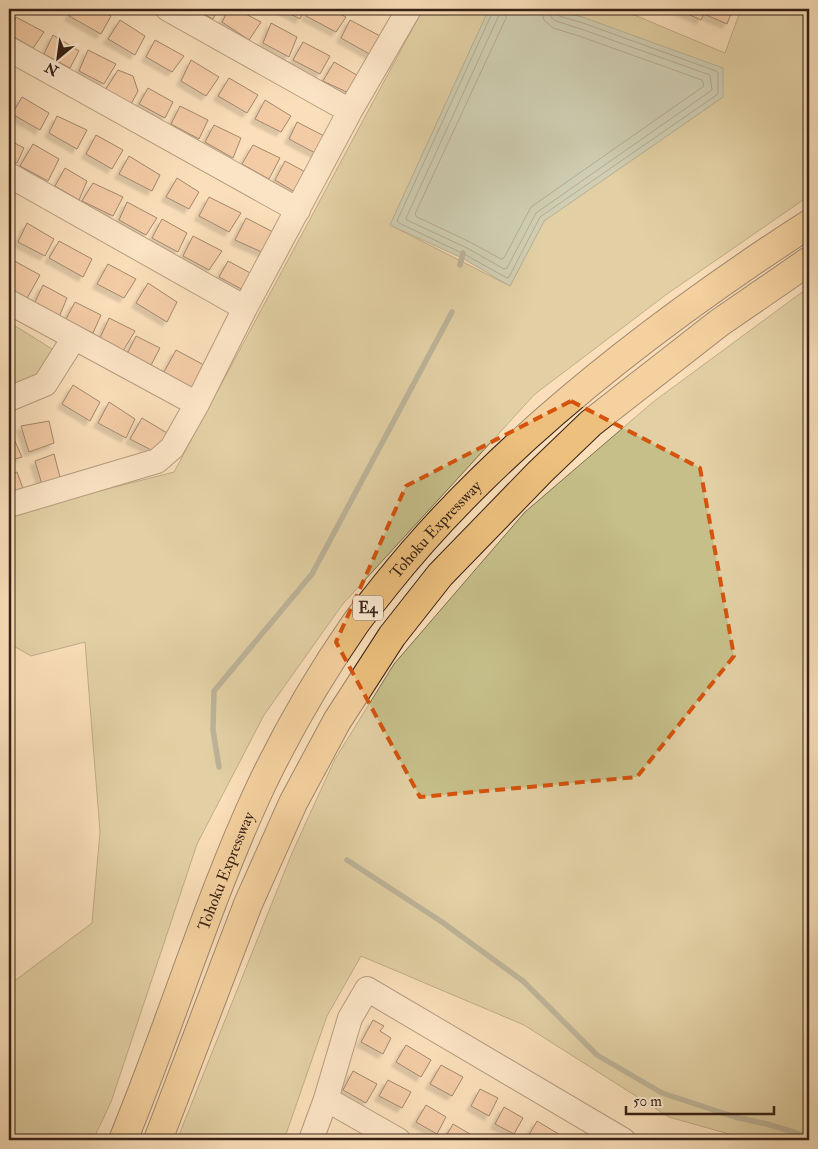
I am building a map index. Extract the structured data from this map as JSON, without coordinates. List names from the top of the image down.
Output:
{
  "streets": {
    "highway": ["Tohoku Expressway", "E4"]
  },
  "scale_bar": "50 m",
  "north": "bottom left"
}
